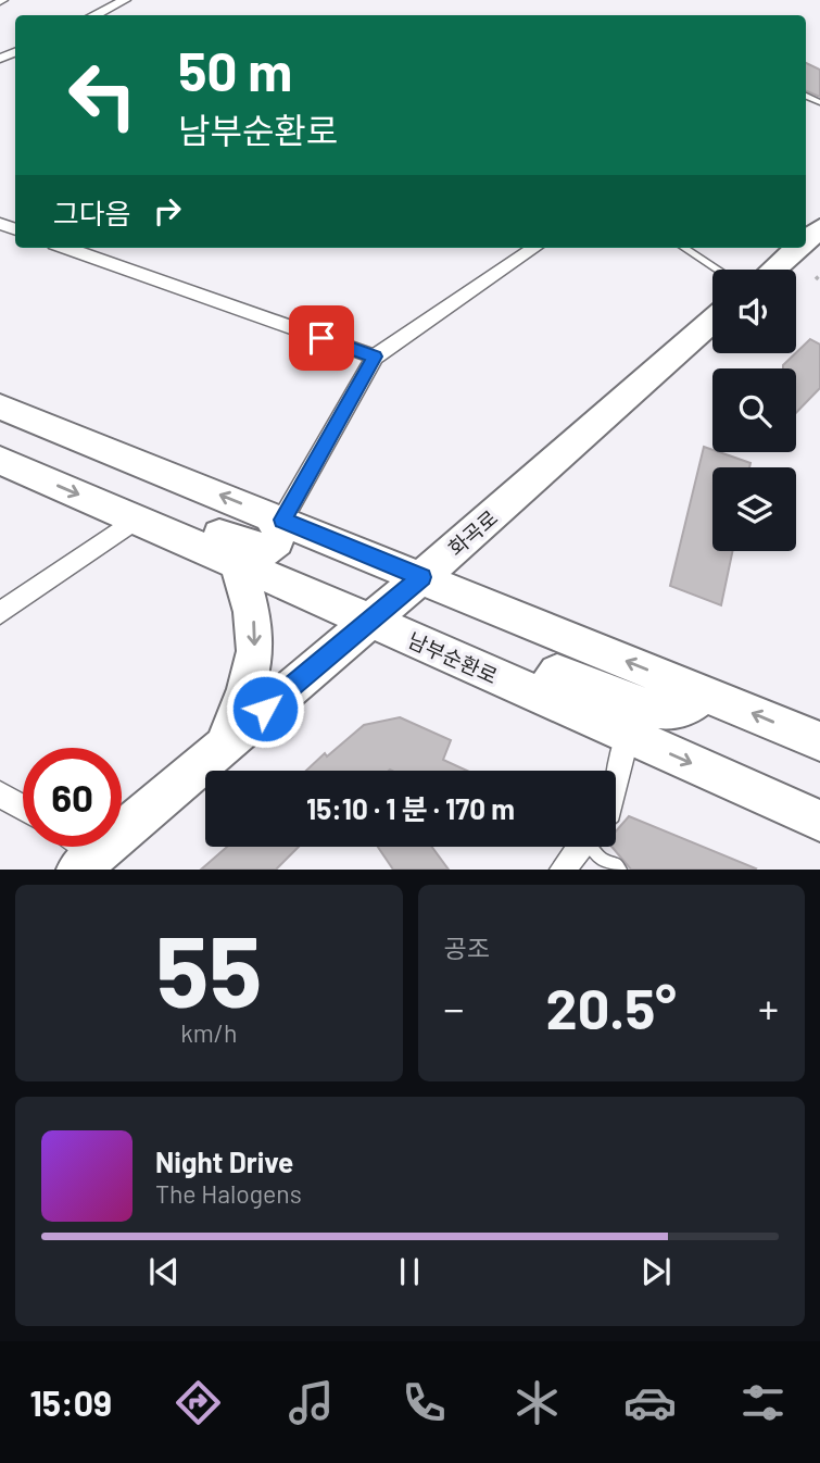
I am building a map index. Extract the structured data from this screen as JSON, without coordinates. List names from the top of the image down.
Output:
{
  "streets": {
    "main road": ["화곡로", "남부순환로"]
  },
  "crossings": [
    ["화곡로", "남부순환로"]
  ],
  "page": {
    "turn": ["50 m", "남부순환로"],
    "then": "그다음",
    "limit": "60",
    "trip": "15:10 · 1 분 · 170 m",
    "tile": [
      ["55", "km/h"],
      "공조"
    ],
    "heat": ["−", "20.5°", "+"],
    "song": ["Night Drive", "The Halogens"],
    "tabs": "15:09"
  }
}
